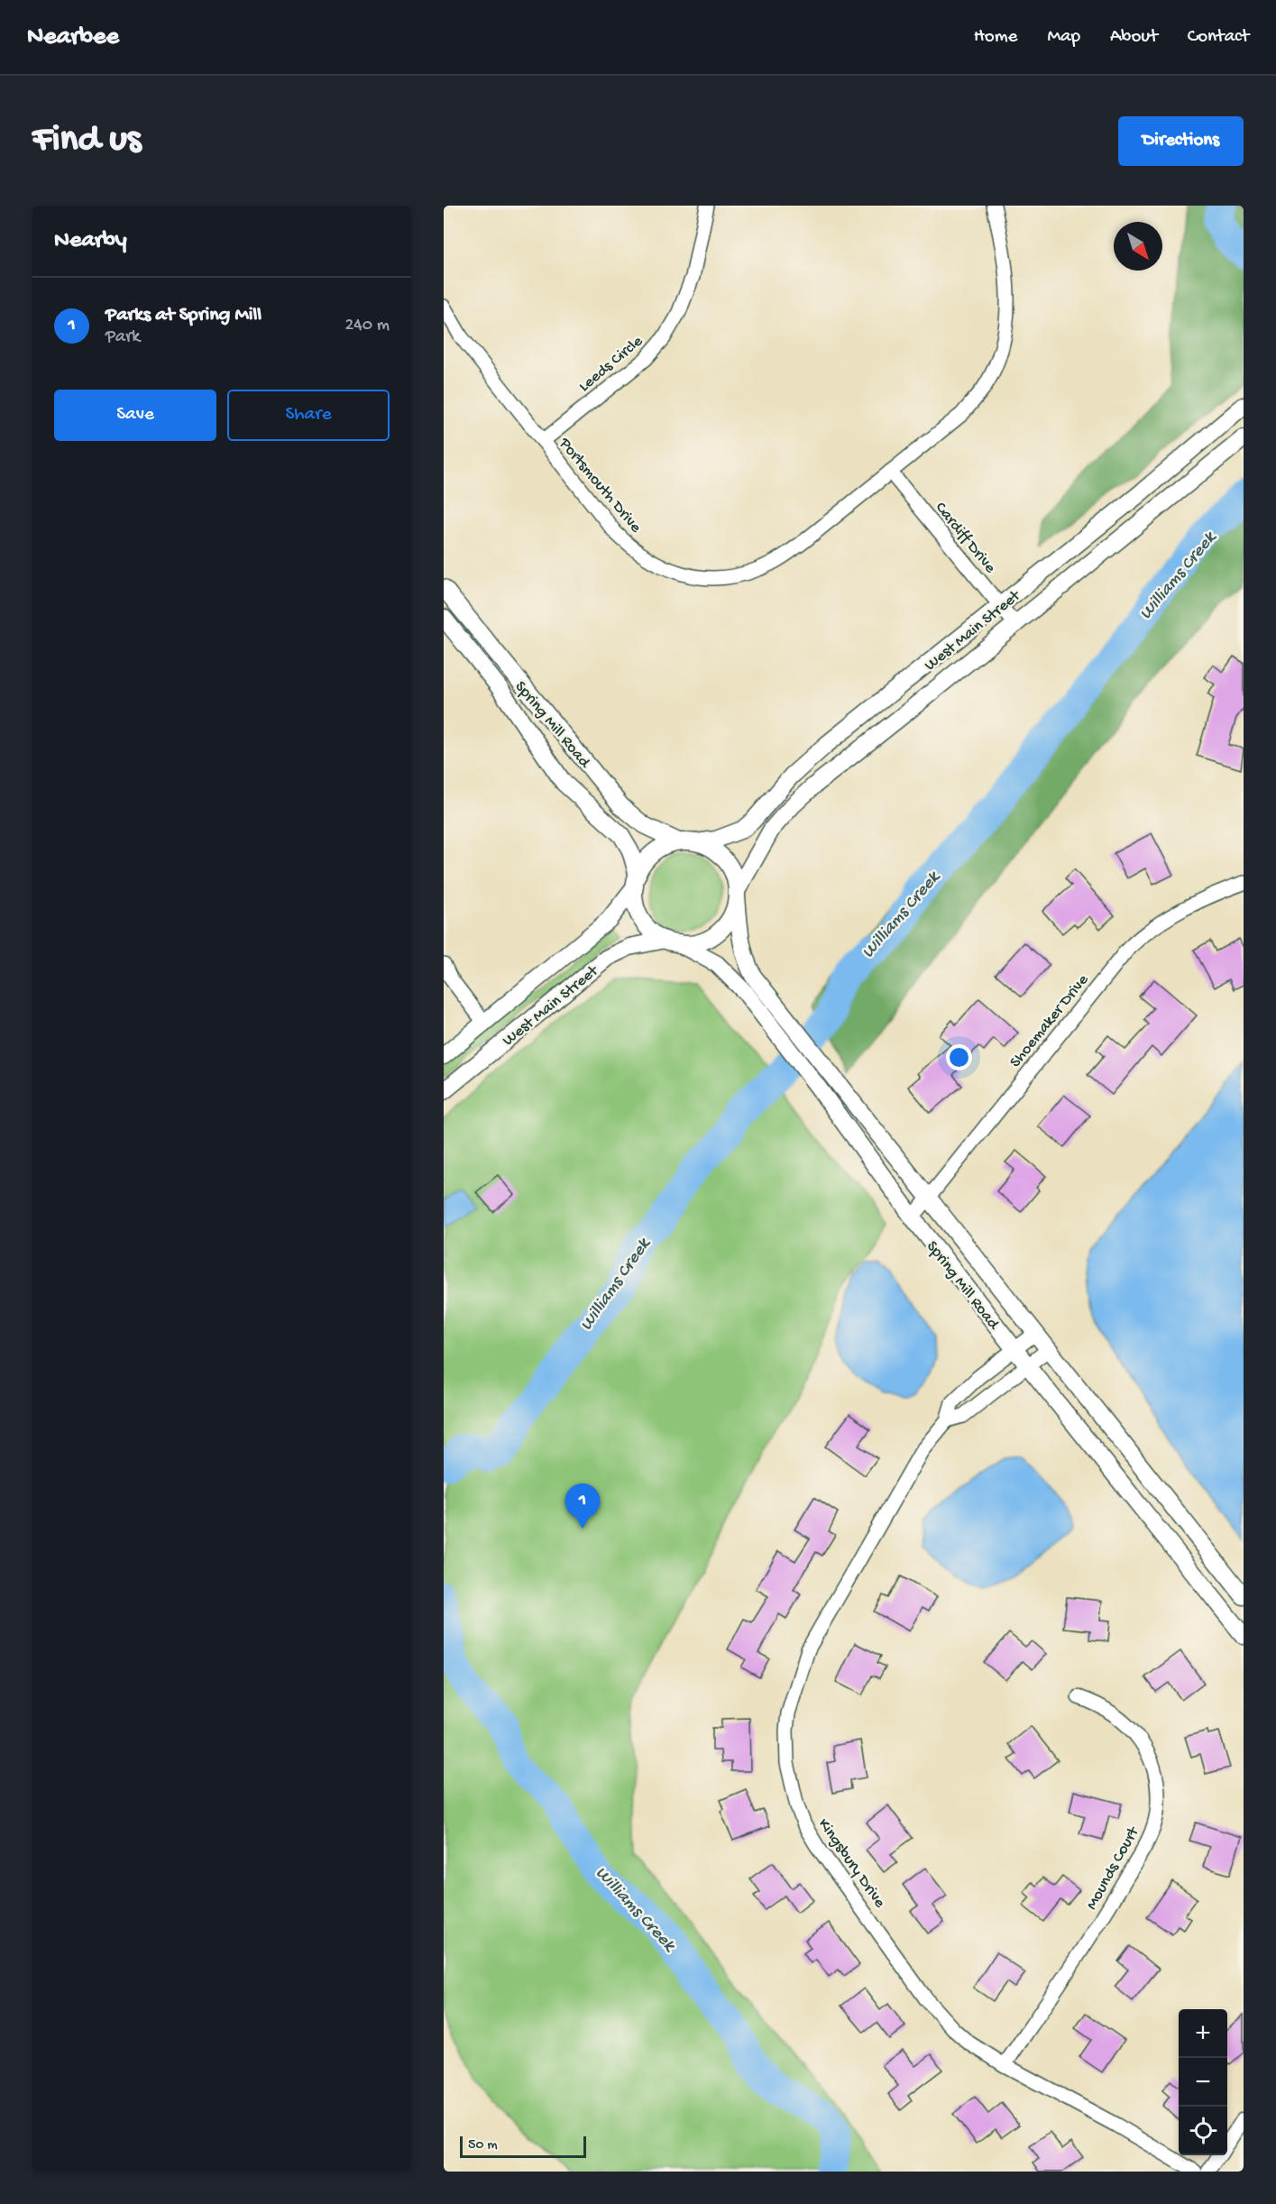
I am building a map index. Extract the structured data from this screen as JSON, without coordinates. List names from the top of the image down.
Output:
{
  "streets": {
    "street": [
      "Leeds Circle",
      "Portsmouth Drive",
      "Cardiff Drive",
      "West Main Street",
      "Spring Mill Road",
      "Shoemaker Drive",
      "Kingsbury Drive",
      "Mounds Court"
    ]
  },
  "crossings": [
    ["Leeds Circle", "Portsmouth Drive"],
    ["Portsmouth Drive", "Cardiff Drive"],
    ["Cardiff Drive", "West Main Street"],
    ["West Main Street", "Spring Mill Road"],
    ["Spring Mill Road", "Shoemaker Drive"],
    ["Spring Mill Road", "Kingsbury Drive"],
    ["Kingsbury Drive", "Mounds Court"]
  ],
  "water": ["Williams Creek"],
  "scale_bar": "50 m",
  "north": "bottom right",
  "page": {
    "header": "Nearbee",
    "nav": [
      "Home",
      "Map",
      "About",
      "Contact"
    ],
    "buttons": [
      "Directions",
      ["Save", "Share"]
    ],
    "title": "Find us",
    "heading": "Nearby",
    "list": [
      {
        "mark": "1",
        "name": "Parks at Spring Mill",
        "note": "Park",
        "value": "240 m"
      }
    ],
    "pins": "1",
    "map_buttons": ["+", "−"],
    "scale": "50 m"
  }
}
